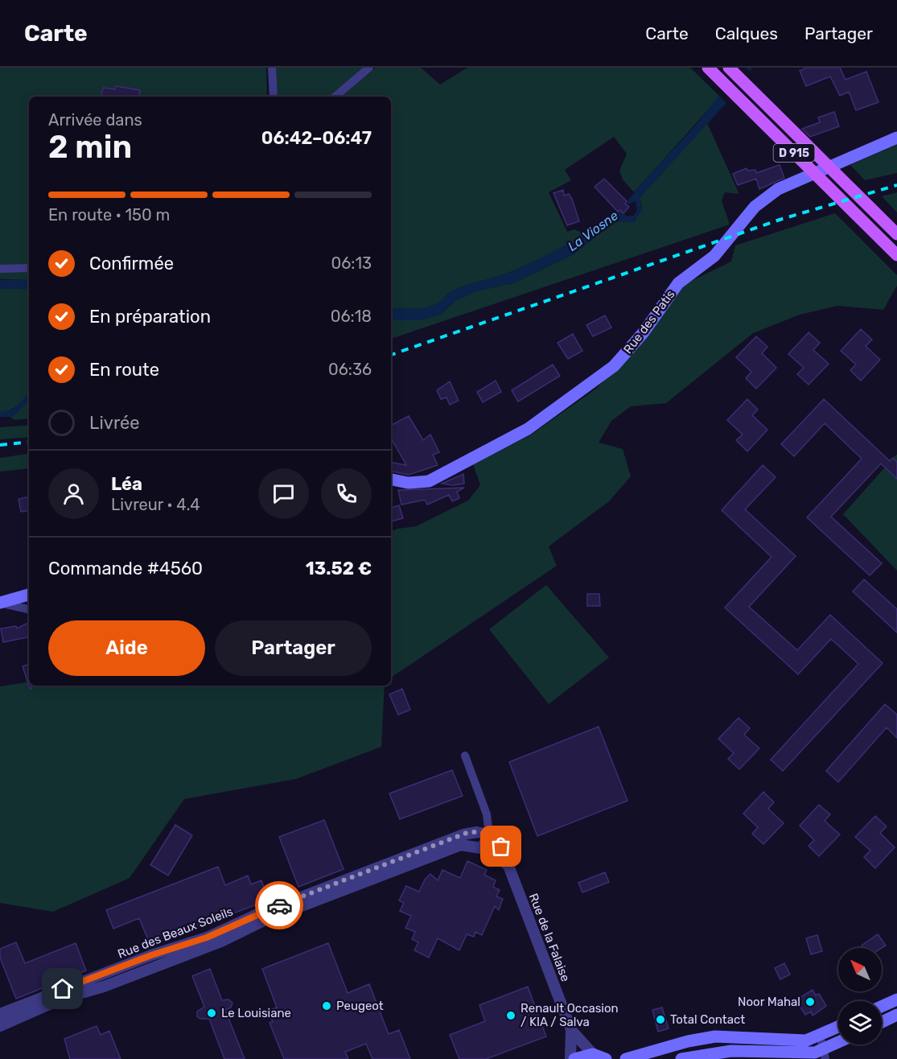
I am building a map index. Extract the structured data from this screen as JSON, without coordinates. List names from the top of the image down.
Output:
{
  "streets": {
    "main road": ["D 915", "Rue des Patis"],
    "street": ["Rue des Beaux Soleils", "Rue de la Falaise"]
  },
  "water": ["La Viosne"],
  "places": [
    "Noor Mahal",
    "Peugeot",
    "Le Louisiane",
    "Renault Occasion / KIA / Salva",
    "Total Contact"
  ],
  "north": "top left",
  "page": {
    "header": "Carte",
    "nav": ["Carte", "Calques", "Partager"],
    "heading": ["2 min", "Arrivée dans", "06:42–06:47"],
    "panel": [
      "Léa",
      "Livreur · 4.4",
      "Commande #4560",
      "13.52 €"
    ],
    "bar": "En route · 150 m",
    "list": [
      ["Confirmée", "06:13"],
      ["En préparation", "06:18"],
      ["En route", "06:36"],
      "Livrée"
    ],
    "buttons": ["Aide", "Partager"]
  }
}
